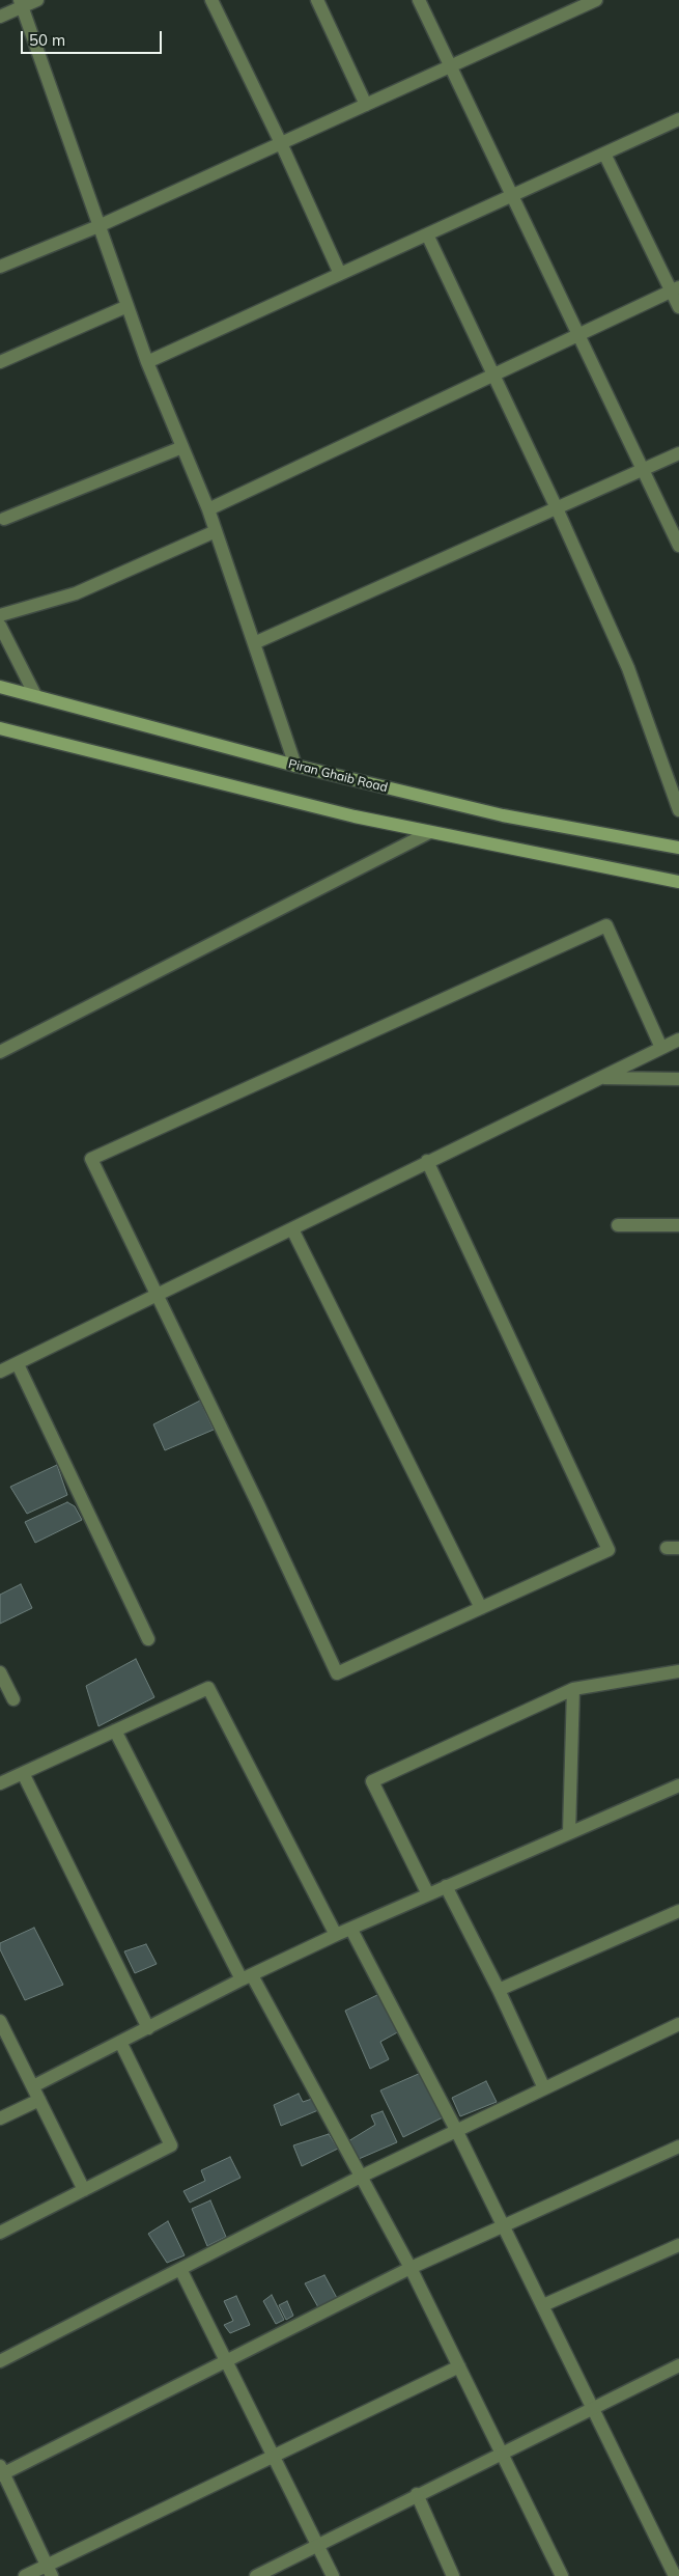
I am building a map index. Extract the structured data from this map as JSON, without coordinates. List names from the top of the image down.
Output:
{
  "streets": {
    "main road": ["Piran Ghaib Road"]
  },
  "scale_bar": "50 m"
}
